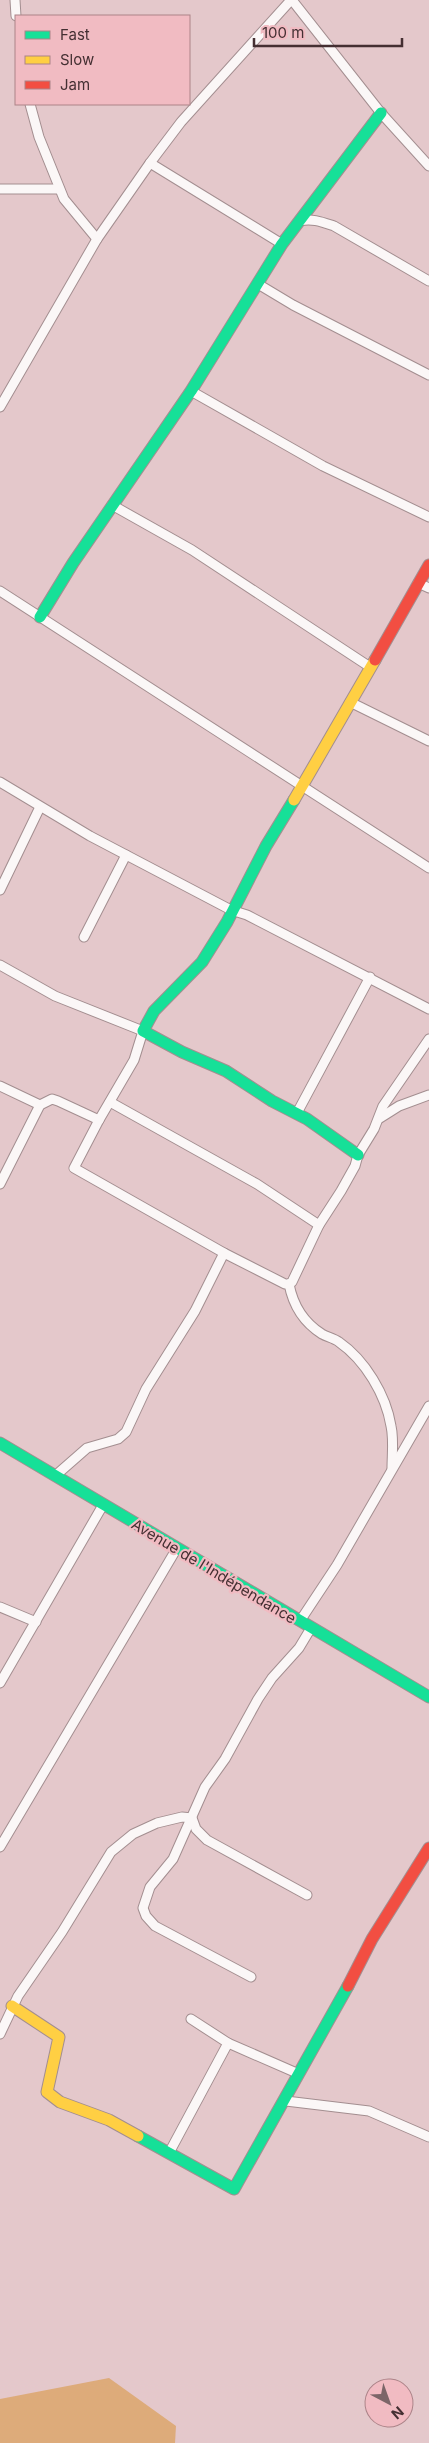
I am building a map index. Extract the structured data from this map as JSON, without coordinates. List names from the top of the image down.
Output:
{
  "streets": {
    "street": ["Avenue de l'Indépendance"]
  },
  "legend": ["Fast", "Slow", "Jam"],
  "scale_bar": "100 m",
  "north": "bottom right"
}
